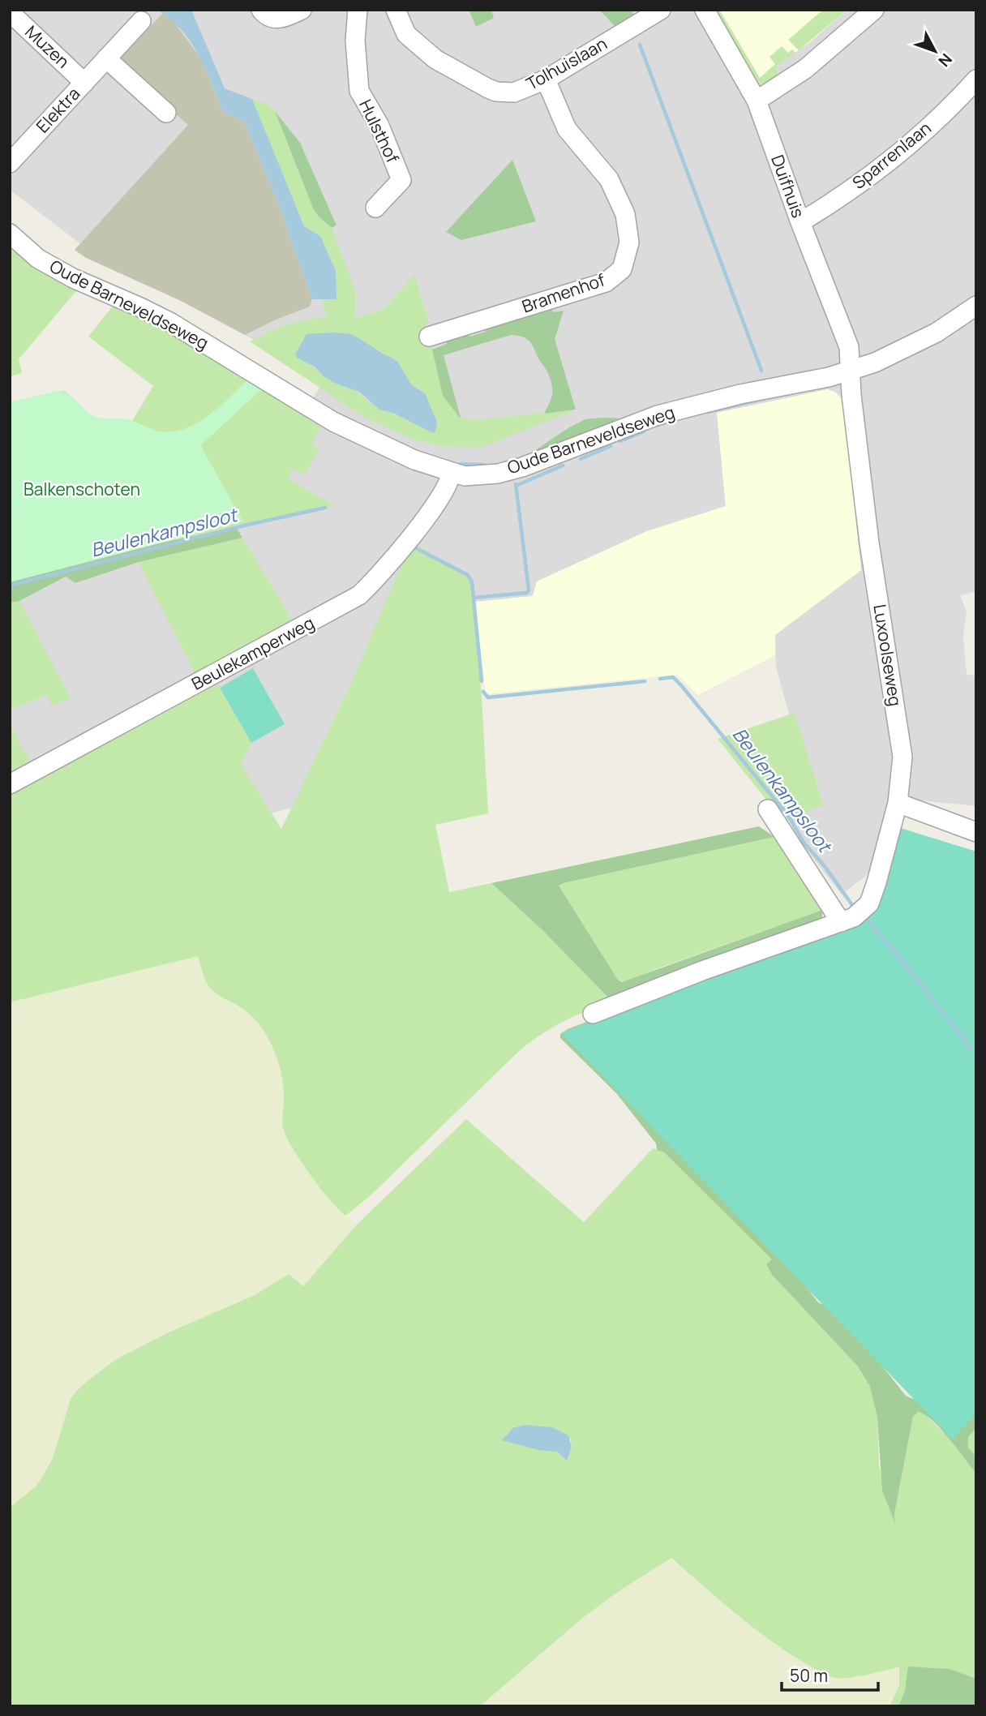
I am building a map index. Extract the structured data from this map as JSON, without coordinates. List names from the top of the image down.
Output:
{
  "streets": {
    "street": [
      "Muzen",
      "Tolhuislaan",
      "Elektra",
      "Hulsthof",
      "Sparrenlaan",
      "Duifhuis",
      "Bramenhof",
      "Oude Barneveldseweg",
      "Beulekamperweg",
      "Luxoolseweg"
    ]
  },
  "crossings": [
    ["Muzen", "Elektra"],
    ["Tolhuislaan", "Bramenhof"],
    ["Sparrenlaan", "Duifhuis"],
    ["Duifhuis", "Oude Barneveldseweg"],
    ["Duifhuis", "Luxoolseweg"],
    ["Oude Barneveldseweg", "Beulekamperweg"],
    ["Oude Barneveldseweg", "Luxoolseweg"]
  ],
  "water": ["Beulenkampsloot"],
  "parks": ["Balkenschoten"],
  "scale_bar": "50 m",
  "north": "bottom right"
}
